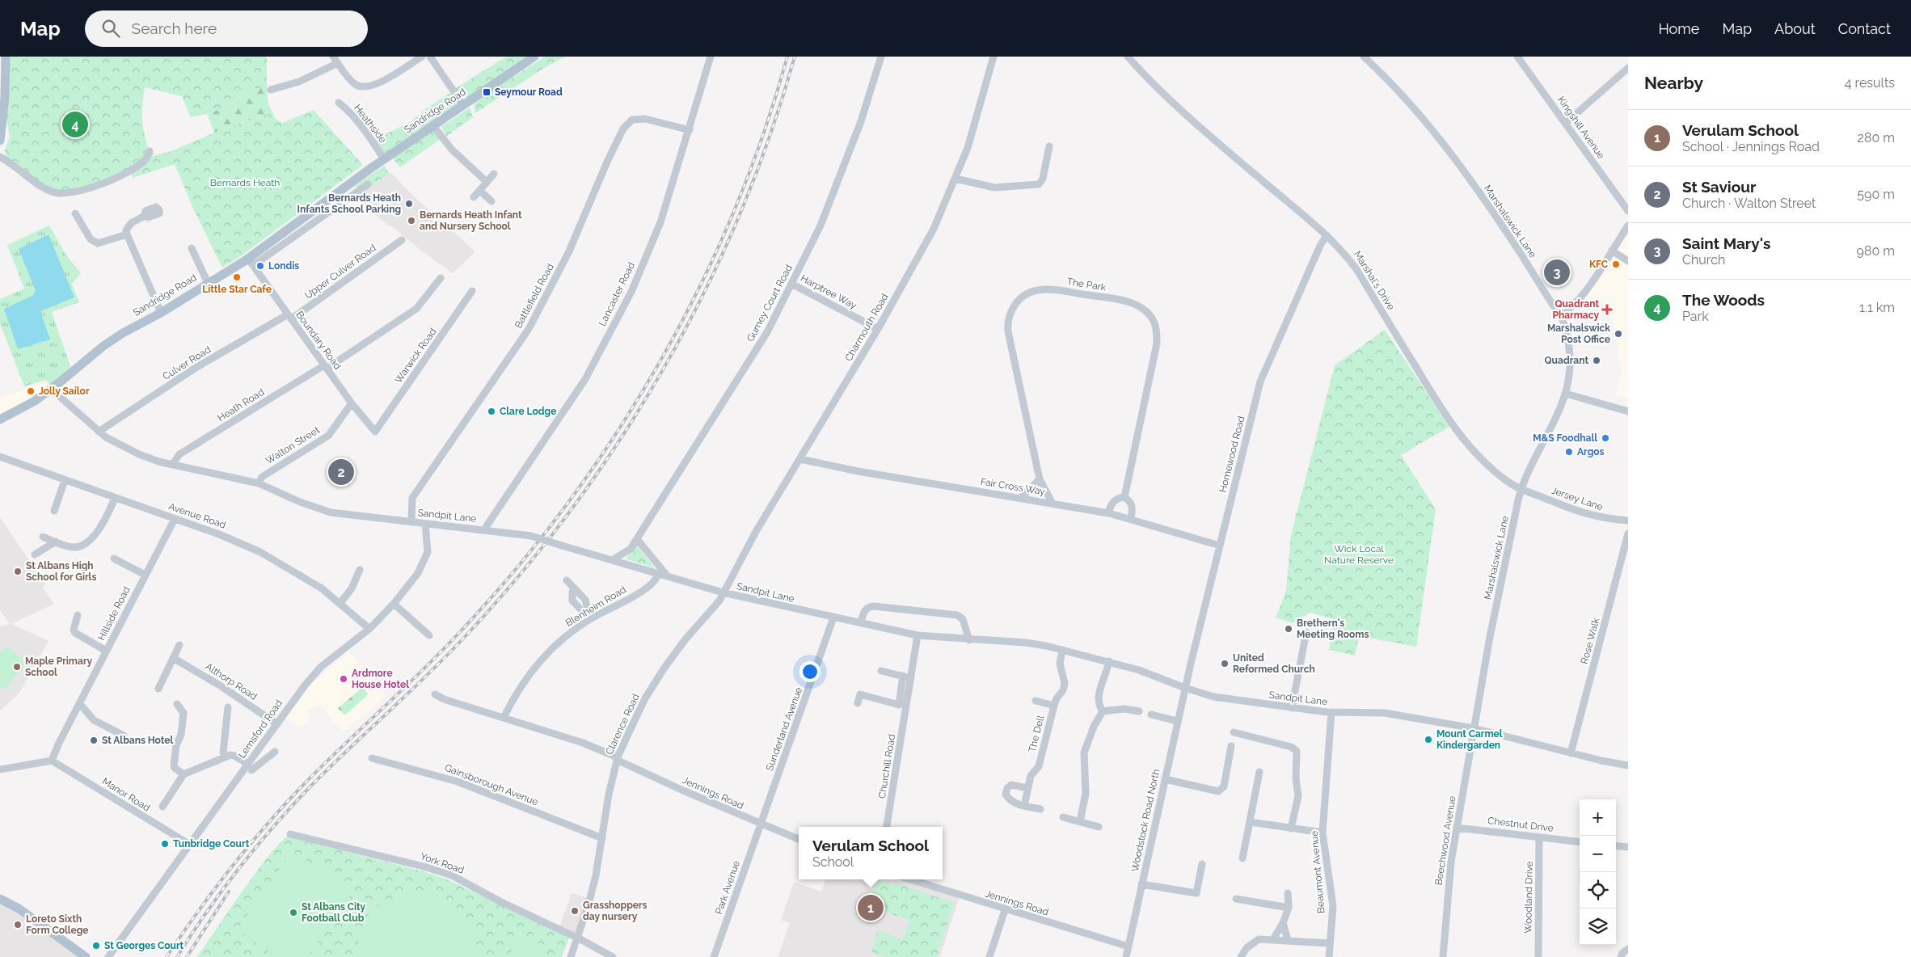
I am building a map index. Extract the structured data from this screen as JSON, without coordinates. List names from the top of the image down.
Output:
{
  "streets": {
    "main road": ["Sandridge Road"],
    "street": [
      "Heathside",
      "Kingshill Avenue",
      "Marshalswick Lane",
      "Upper Culver Road",
      "Marshal's Drive",
      "The Park",
      "Harptree Way",
      "Lancaster Road",
      "Battlefield Road",
      "Gurney Court Road",
      "Charmouth Road",
      "Boundary Road",
      "Warwick Road",
      "Culver Road",
      "Heath Road",
      "Walton Street",
      "Homewood Road",
      "Fair Cross Way",
      "Jersey Lane",
      "Avenue Road",
      "Sandpit Lane",
      "Blenheim Road",
      "Hillside Road",
      "Rose Walk",
      "Althorp Road",
      "Clarence Road",
      "Lemsford Road",
      "Sunderland Avenue",
      "The Dell",
      "Churchill Road",
      "Gainsborough Avenue",
      "Jennings Road",
      "Manor Road",
      "Woodstock Road North",
      "Chestnut Drive",
      "Beechwood Avenue",
      "York Road",
      "Beaumont Avenue",
      "Park Avenue",
      "Woodland Drive"
    ]
  },
  "crossings": [
    ["Sandridge Road", "Heathside"],
    ["Sandridge Road", "Boundary Road"],
    ["Sandridge Road", "Sandpit Lane"],
    ["Marshalswick Lane", "Marshal's Drive"],
    ["Marshalswick Lane", "Jersey Lane"],
    ["Marshalswick Lane", "Sandpit Lane"],
    ["Marshalswick Lane", "Beechwood Avenue"],
    ["Upper Culver Road", "Boundary Road"],
    ["Upper Culver Road", "Culver Road"],
    ["Marshal's Drive", "Homewood Road"],
    ["Marshal's Drive", "Jersey Lane"],
    ["The Park", "Fair Cross Way"],
    ["Harptree Way", "Gurney Court Road"],
    ["Harptree Way", "Charmouth Road"],
    ["Lancaster Road", "Battlefield Road"],
    ["Lancaster Road", "Sandpit Lane"],
    ["Battlefield Road", "Sandpit Lane"],
    ["Gurney Court Road", "Sandpit Lane"],
    ["Charmouth Road", "Fair Cross Way"],
    ["Charmouth Road", "Sandpit Lane"],
    ["Charmouth Road", "Clarence Road"],
    ["Boundary Road", "Warwick Road"],
    ["Boundary Road", "Culver Road"],
    ["Boundary Road", "Heath Road"],
    ["Boundary Road", "Walton Street"],
    ["Culver Road", "Sandpit Lane"],
    ["Heath Road", "Sandpit Lane"],
    ["Walton Street", "Sandpit Lane"],
    ["Homewood Road", "Fair Cross Way"],
    ["Homewood Road", "Sandpit Lane"],
    ["Homewood Road", "Woodstock Road North"],
    ["Avenue Road", "Hillside Road"],
    ["Avenue Road", "Lemsford Road"],
    ["Sandpit Lane", "Blenheim Road"],
    ["Sandpit Lane", "Rose Walk"],
    ["Sandpit Lane", "Clarence Road"],
    ["Sandpit Lane", "Lemsford Road"],
    ["Sandpit Lane", "Sunderland Avenue"],
    ["Sandpit Lane", "The Dell"],
    ["Sandpit Lane", "Churchill Road"],
    ["Sandpit Lane", "Woodstock Road North"],
    ["Sandpit Lane", "Beechwood Avenue"],
    ["Sandpit Lane", "Beaumont Avenue"],
    ["Blenheim Road", "Jennings Road"],
    ["Hillside Road", "Manor Road"],
    ["Althorp Road", "Lemsford Road"],
    ["Clarence Road", "Gainsborough Avenue"],
    ["Clarence Road", "Jennings Road"],
    ["Clarence Road", "York Road"],
    ["Lemsford Road", "Manor Road"],
    ["Sunderland Avenue", "Jennings Road"],
    ["Sunderland Avenue", "Park Avenue"],
    ["Jennings Road", "Woodstock Road North"],
    ["Jennings Road", "Park Avenue"],
    ["Chestnut Drive", "Beechwood Avenue"],
    ["Chestnut Drive", "Woodland Drive"]
  ],
  "parks": ["Bernards Heath", "Wick Local Nature Reserve"],
  "places": {
    "transit": ["Seymour Road"],
    "other": [
      "Bernards Heath Infants School Parking",
      "Bernards Heath Infant and Nursery School",
      "KFC",
      "Londis",
      "Little Star Cafe",
      "Marshalswick Post Office",
      "Quadrant",
      "Jolly Sailor",
      "Clare Lodge",
      "M&S Foodhall",
      "Argos",
      "St Albans High School for Girls",
      "Brethern's Meeting Rooms",
      "United Reformed Church",
      "Maple Primary School",
      "Ardmore House Hotel",
      "Mount Carmel Kindergarden",
      "St Albans Hotel",
      "Tunbridge Court",
      "Grasshoppers day nursery",
      "St Albans City Football Club",
      "Loreto Sixth Form College",
      "St Georges Court"
    ],
    "health": ["Quadrant Pharmacy"]
  },
  "page": {
    "header": "Map",
    "search": "Search here",
    "nav": [
      "Home",
      "Map",
      "About",
      "Contact"
    ],
    "heading": ["Nearby", "4 results"],
    "list": [
      {
        "mark": "1",
        "name": "Verulam School",
        "note": "School · Jennings Road",
        "value": "280 m"
      },
      {
        "mark": "2",
        "name": "St Saviour",
        "note": "Church · Walton Street",
        "value": "590 m"
      },
      {
        "mark": "3",
        "name": "Saint Mary's",
        "note": "Church",
        "value": "980 m"
      },
      {
        "mark": "4",
        "name": "The Woods",
        "note": "Park",
        "value": "1.1 km"
      }
    ],
    "pins": [
      "4",
      "3",
      "2",
      "1"
    ],
    "map_buttons": ["+", "−"],
    "popup": ["Verulam School", "School"]
  }
}
